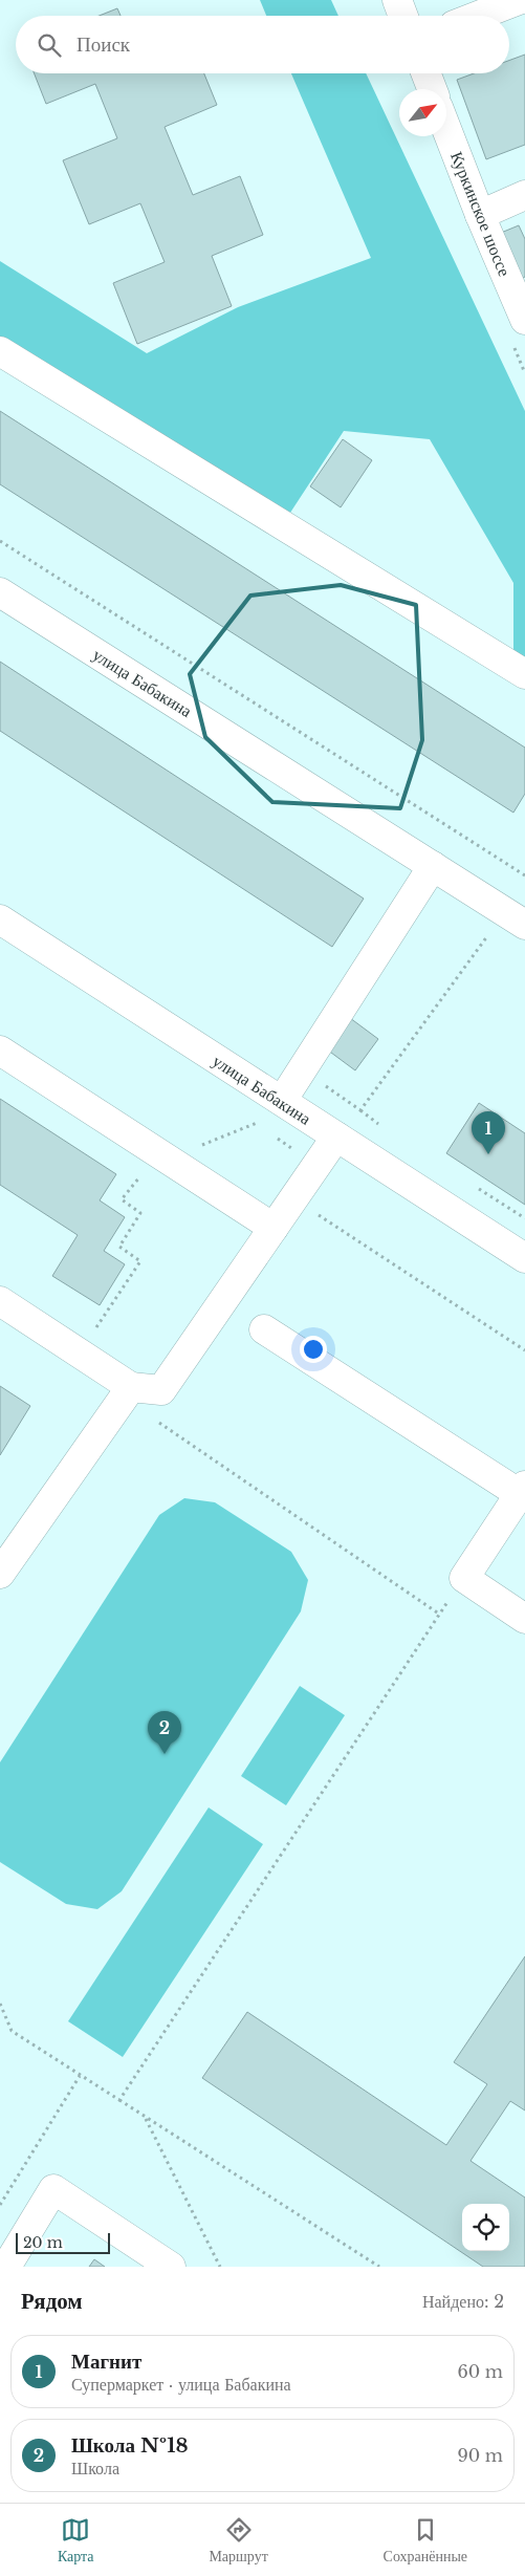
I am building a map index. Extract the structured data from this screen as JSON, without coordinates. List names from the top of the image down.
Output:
{
  "streets": {
    "street": ["Куркинское шоссе", "улица Бабакина"]
  },
  "scale_bar": "20 m",
  "north": "top right",
  "page": {
    "search": "Поиск",
    "pins": ["1", "2"],
    "scale": "20 m",
    "heading": ["Рядом", "Найдено: 2"],
    "list": [
      {
        "mark": "1",
        "name": "Магнит",
        "note": "Супермаркет · улица Бабакина",
        "value": "60 m"
      },
      {
        "mark": "2",
        "name": "Школа №18",
        "note": "Школа",
        "value": "90 m"
      }
    ],
    "nav": ["Карта", "Маршрут", "Сохранённые"]
  }
}
